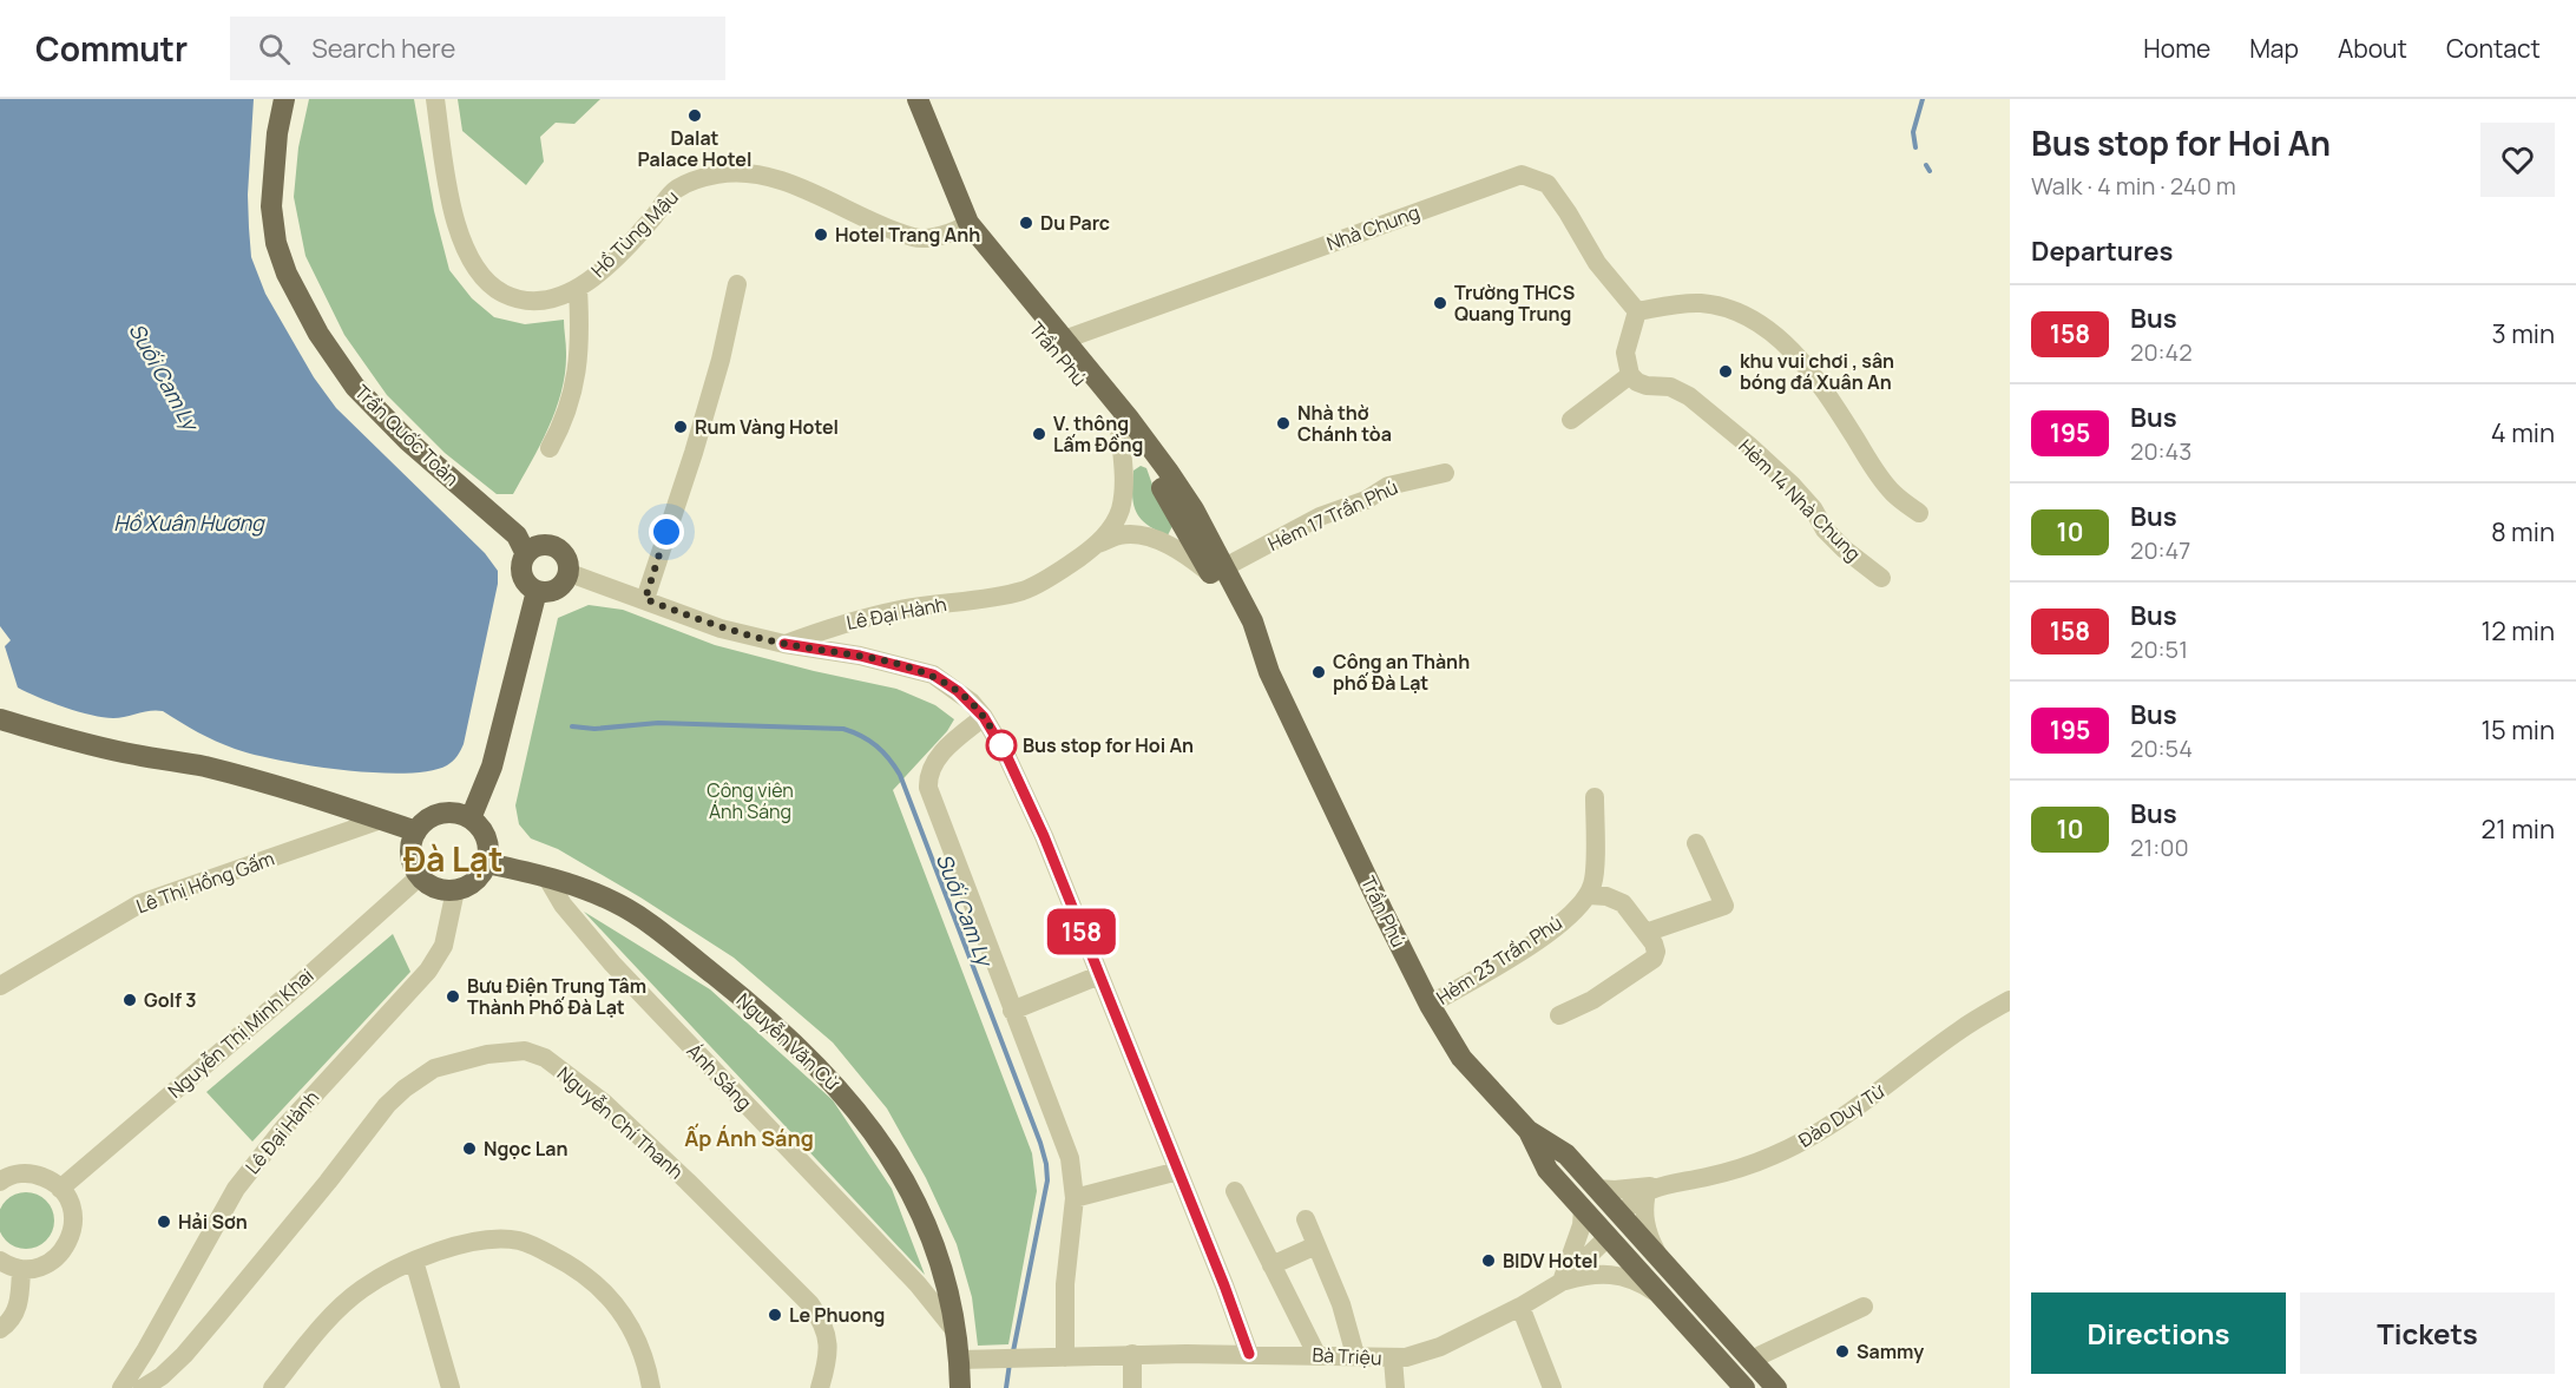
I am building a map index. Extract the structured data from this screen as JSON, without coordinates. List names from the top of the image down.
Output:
{
  "streets": {
    "main road": ["Trần Phú", "Trần Quốc Toản", "Nguyễn Văn Cừ"],
    "street": [
      "Nhà Chung",
      "Hồ Tùng Mậu",
      "Hẻm 14 Nhà Chung",
      "Hẻm 17 Trần Phú",
      "Lê Đại Hành",
      "Lê Thị Hồng Gấm",
      "Hẻm 23 Trần Phú",
      "Nguyễn Thị Minh Khai",
      "Ánh Sáng",
      "Đào Duy Từ",
      "Nguyễn Chí Thanh",
      "Bà Triệu"
    ]
  },
  "crossings": [
    ["Nhà Chung", "Trần Phú"],
    ["Hồ Tùng Mậu", "Trần Phú"],
    ["Trần Phú", "Hẻm 17 Trần Phú"],
    ["Trần Phú", "Lê Đại Hành"],
    ["Trần Phú", "Hẻm 23 Trần Phú"],
    ["Trần Phú", "Đào Duy Từ"],
    ["Trần Phú", "Bà Triệu"],
    ["Hẻm 17 Trần Phú", "Lê Đại Hành"],
    ["Lê Đại Hành", "Nguyễn Thị Minh Khai"],
    ["Lê Đại Hành", "Nguyễn Văn Cừ"],
    ["Nguyễn Thị Minh Khai", "Nguyễn Văn Cừ"],
    ["Nguyễn Văn Cừ", "Ánh Sáng"],
    ["Nguyễn Văn Cừ", "Bà Triệu"]
  ],
  "districts": ["Đà Lạt", "Ấp Ánh Sáng"],
  "water": ["Suối Cam Ly", "Hồ Xuân Hương"],
  "parks": ["Công viên Ánh Sáng"],
  "places": [
    "Dalat Palace Hotel",
    "Du Parc",
    "Hotel Trang Anh",
    "Trường THCS Quang Trung",
    "khu vui chơi , sân bóng đá Xuân An",
    "Nhà thờ Chánh tòa",
    "Rum Vàng Hotel",
    "V. thông Lấm Đồng",
    "Công an Thành phố Đà Lạt",
    "Bus stop for Hoi An",
    "Bưu Điện Trung Tâm Thành Phố Đà Lạt",
    "Golf 3",
    "Ngọc Lan",
    "Hải Sơn",
    "BIDV Hotel",
    "Le Phuong",
    "Sammy"
  ],
  "lines": ["bus line 158"],
  "page": {
    "header": "Commutr",
    "search": "Search here",
    "nav": [
      "Home",
      "Map",
      "About",
      "Contact"
    ],
    "on_map": "158",
    "heading": [
      ["Bus stop for Hoi An", "Walk · 4 min · 240 m"],
      "Departures"
    ],
    "list": [
      {
        "mark": "158",
        "name": "Bus",
        "note": "20:42",
        "value": "3 min"
      },
      {
        "mark": "195",
        "name": "Bus",
        "note": "20:43",
        "value": "4 min"
      },
      {
        "mark": "10",
        "name": "Bus",
        "note": "20:47",
        "value": "8 min"
      },
      {
        "mark": "158",
        "name": "Bus",
        "note": "20:51",
        "value": "12 min"
      },
      {
        "mark": "195",
        "name": "Bus",
        "note": "20:54",
        "value": "15 min"
      },
      {
        "mark": "10",
        "name": "Bus",
        "note": "21:00",
        "value": "21 min"
      }
    ],
    "buttons": ["Directions", "Tickets"]
  }
}
